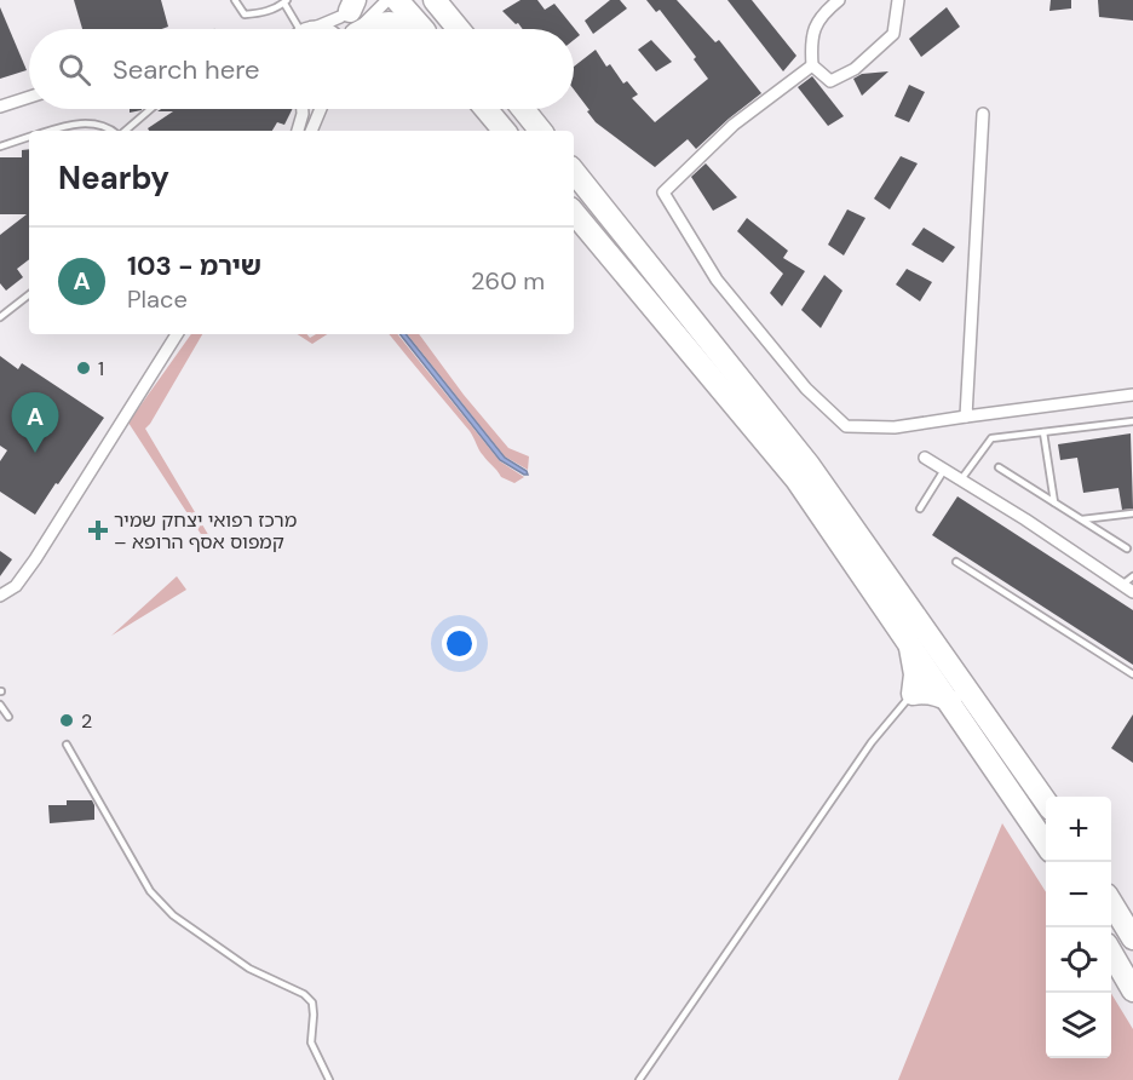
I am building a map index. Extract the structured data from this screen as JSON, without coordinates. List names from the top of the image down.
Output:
{
  "places": {
    "other": ["1", "2"],
    "health": ["מרכז רפואי יצחק שמיר – קמפוס אסף הרופא"]
  },
  "page": {
    "search": "Search here",
    "heading": "Nearby",
    "list": [
      {
        "mark": "A",
        "name": "103 - שירמ",
        "note": "Place",
        "value": "260 m"
      }
    ],
    "pins": "A",
    "map_buttons": ["+", "−"]
  }
}
